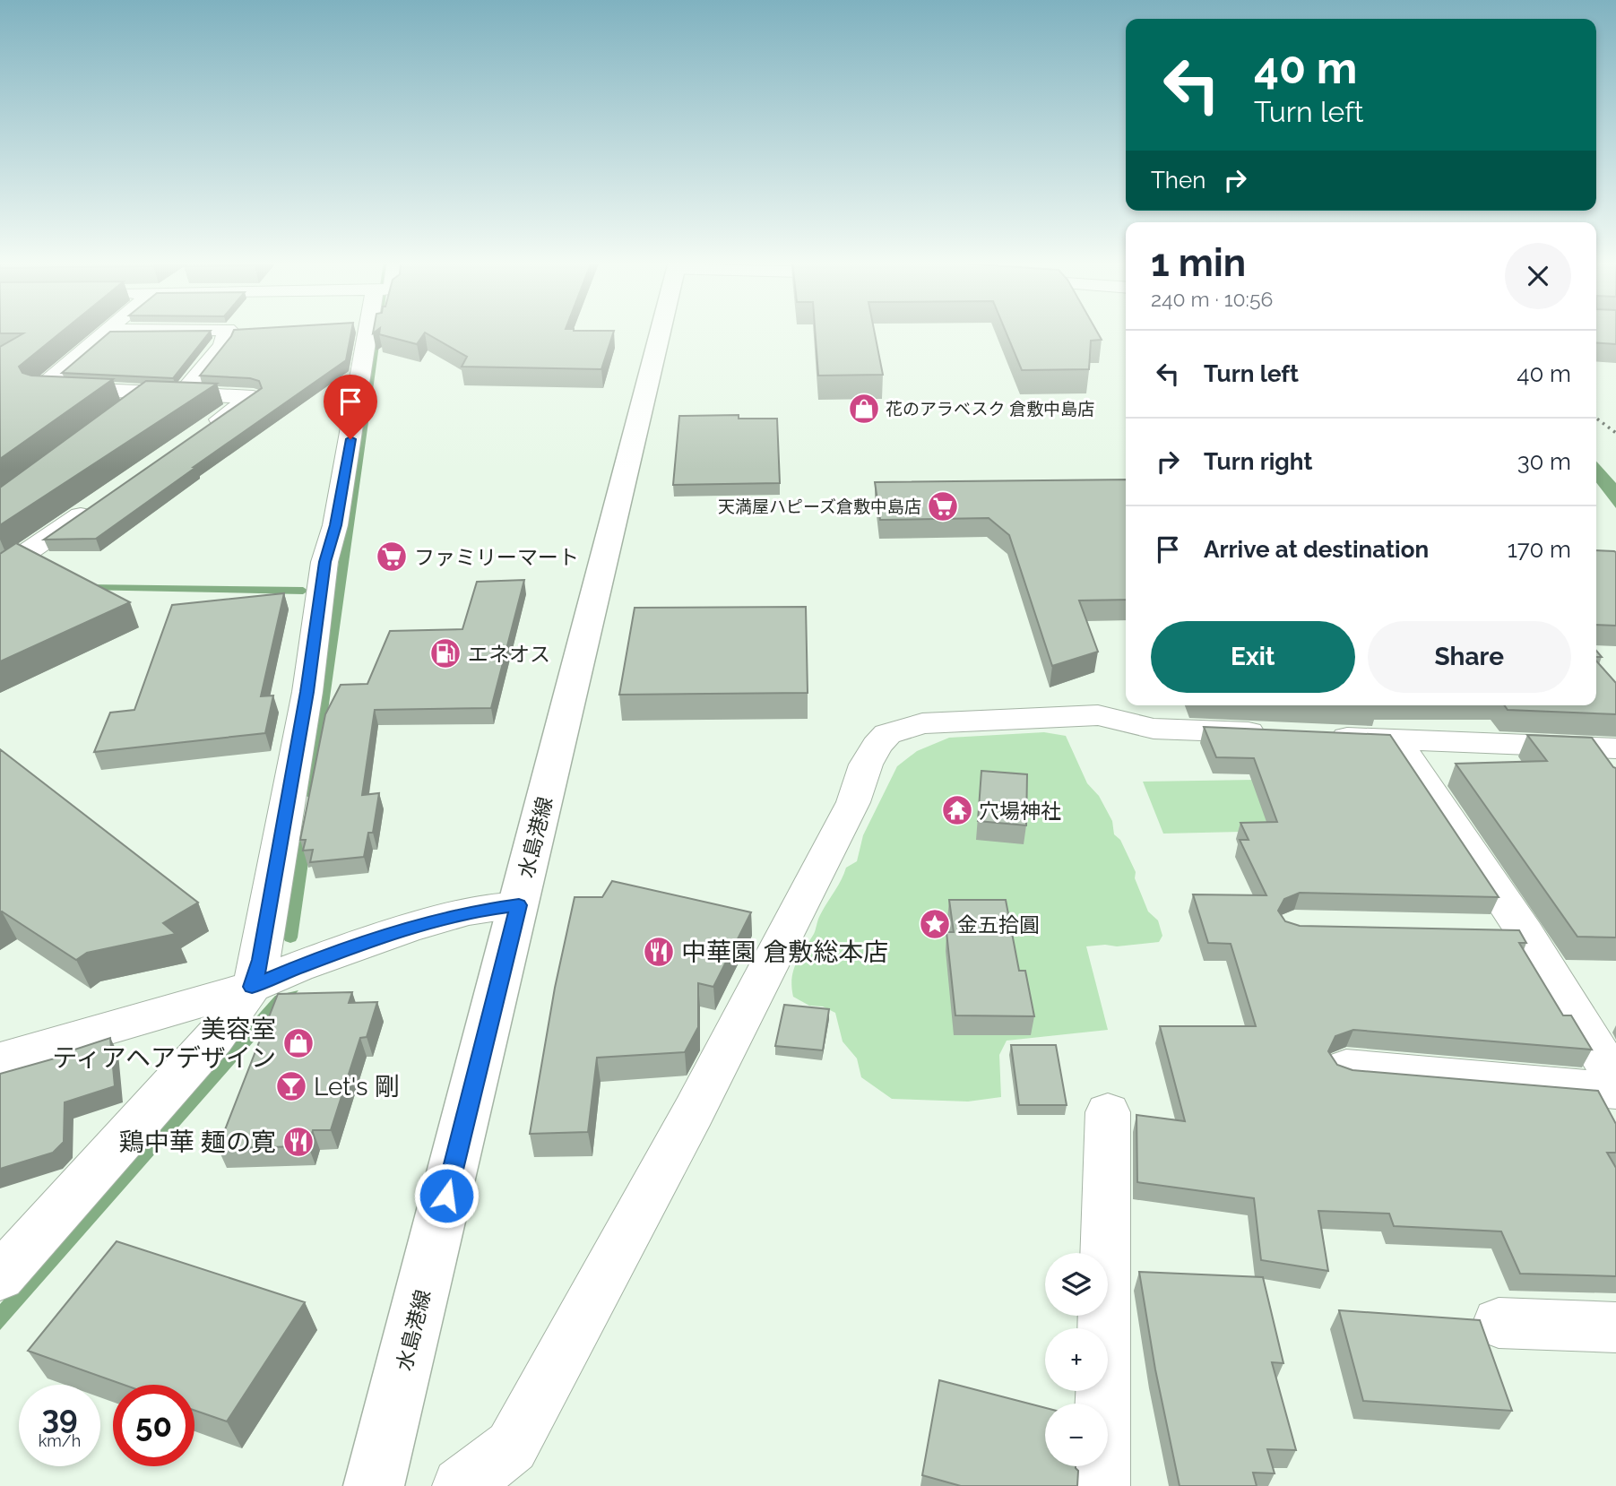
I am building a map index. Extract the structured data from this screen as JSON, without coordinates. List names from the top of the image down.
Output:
{
  "streets": {
    "main road": ["水島港線"]
  },
  "places": {
    "shop": ["花のアラベスク 倉敷中島店", "美容室 ティアヘアデザイン"],
    "supermarket": ["天満屋ハピーズ倉敷中島店", "ファミリーマート"],
    "fuel station": ["エネオス"],
    "temple": ["穴場神社"],
    "place": ["金五拾圓"],
    "restaurant": ["中華園 倉敷総本店", "鶏中華 麺の寛"],
    "bar": ["Let's 剛"]
  },
  "page": {
    "turn": ["40 m", "Turn left"],
    "then": "Then",
    "heading": ["1 min", "240 m · 10:56"],
    "list": [
      {
        "name": "Turn left",
        "value": "40 m"
      },
      {
        "name": "Turn right",
        "value": "30 m"
      },
      {
        "name": "Arrive at destination",
        "value": "170 m"
      }
    ],
    "buttons": ["Exit", "Share"],
    "map_buttons": ["+", "−"],
    "speed": "39 km/h",
    "limit": "50"
  }
}
